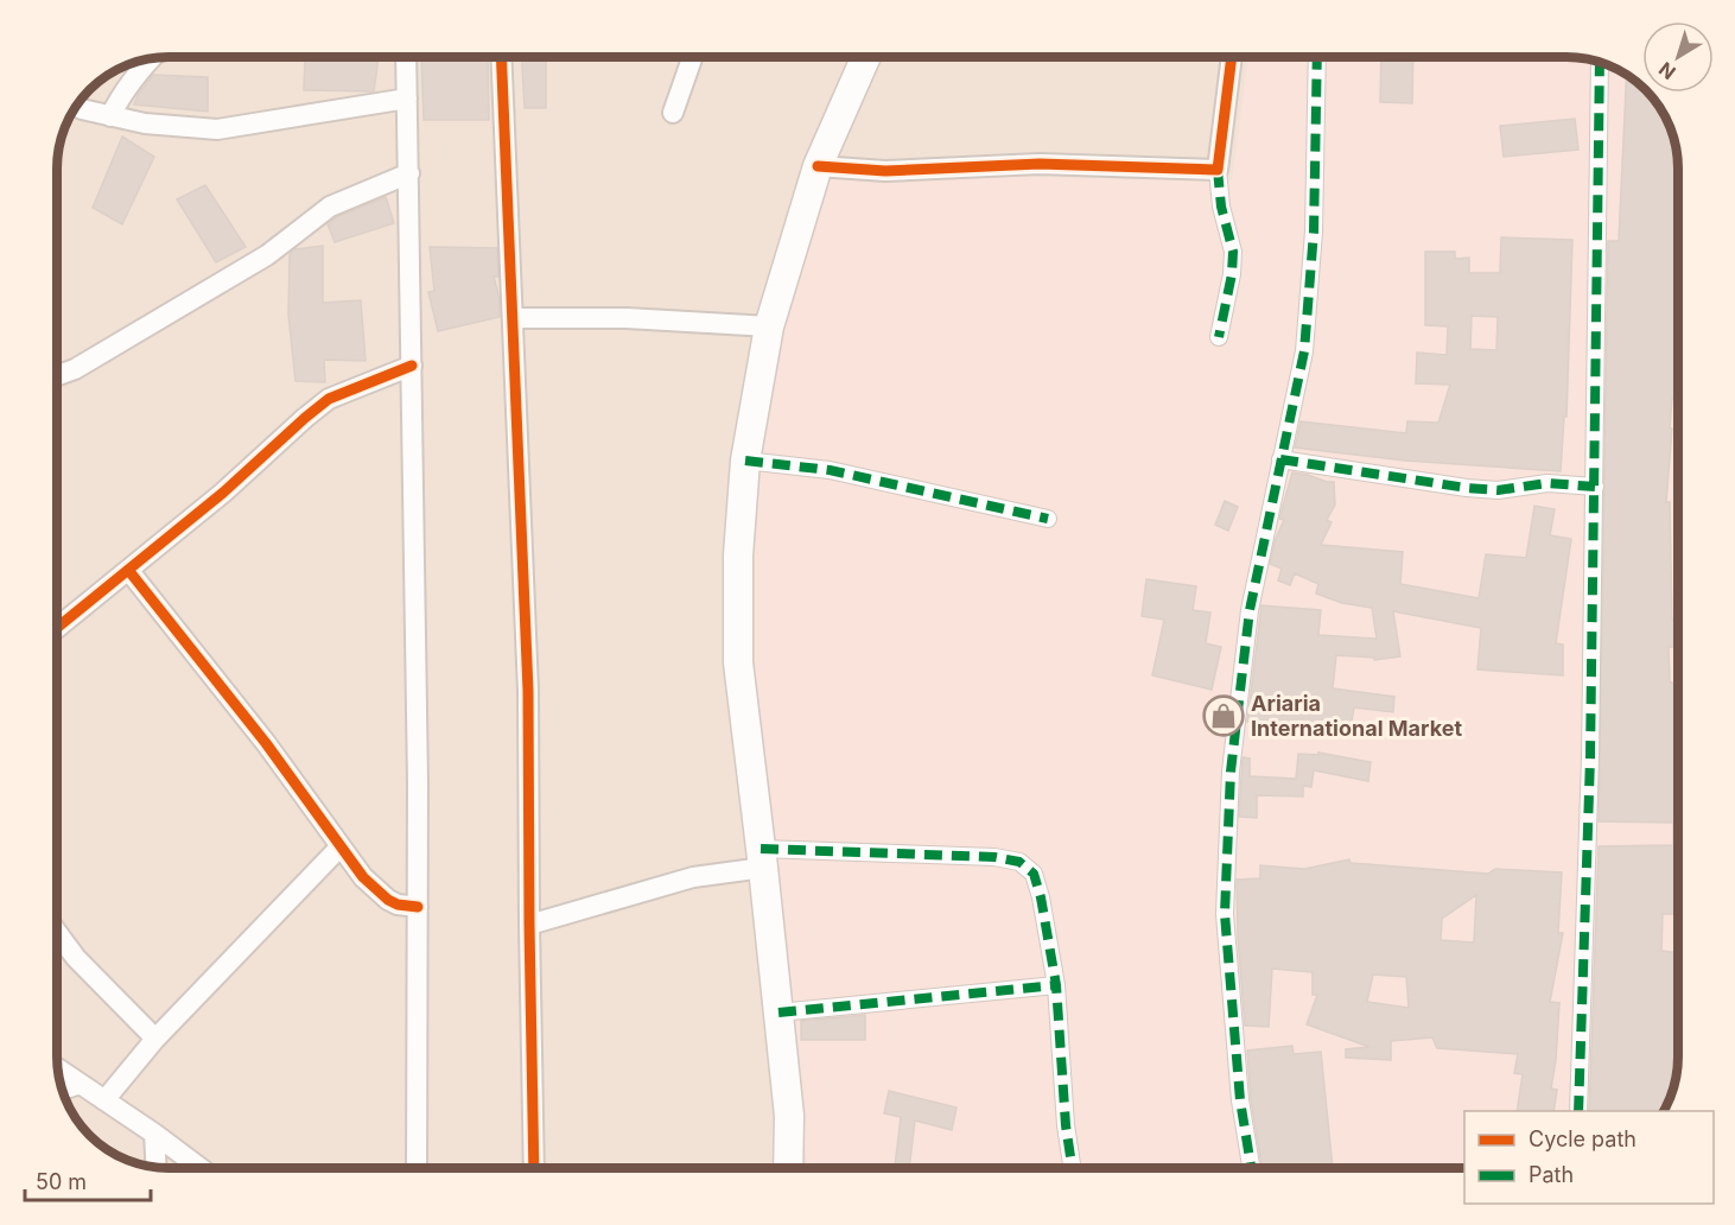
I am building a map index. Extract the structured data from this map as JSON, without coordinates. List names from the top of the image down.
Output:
{
  "places": {
    "shop": ["Ariaria International Market"]
  },
  "legend": ["Cycle path", "Path"],
  "scale_bar": "50 m",
  "north": "bottom left"
}
